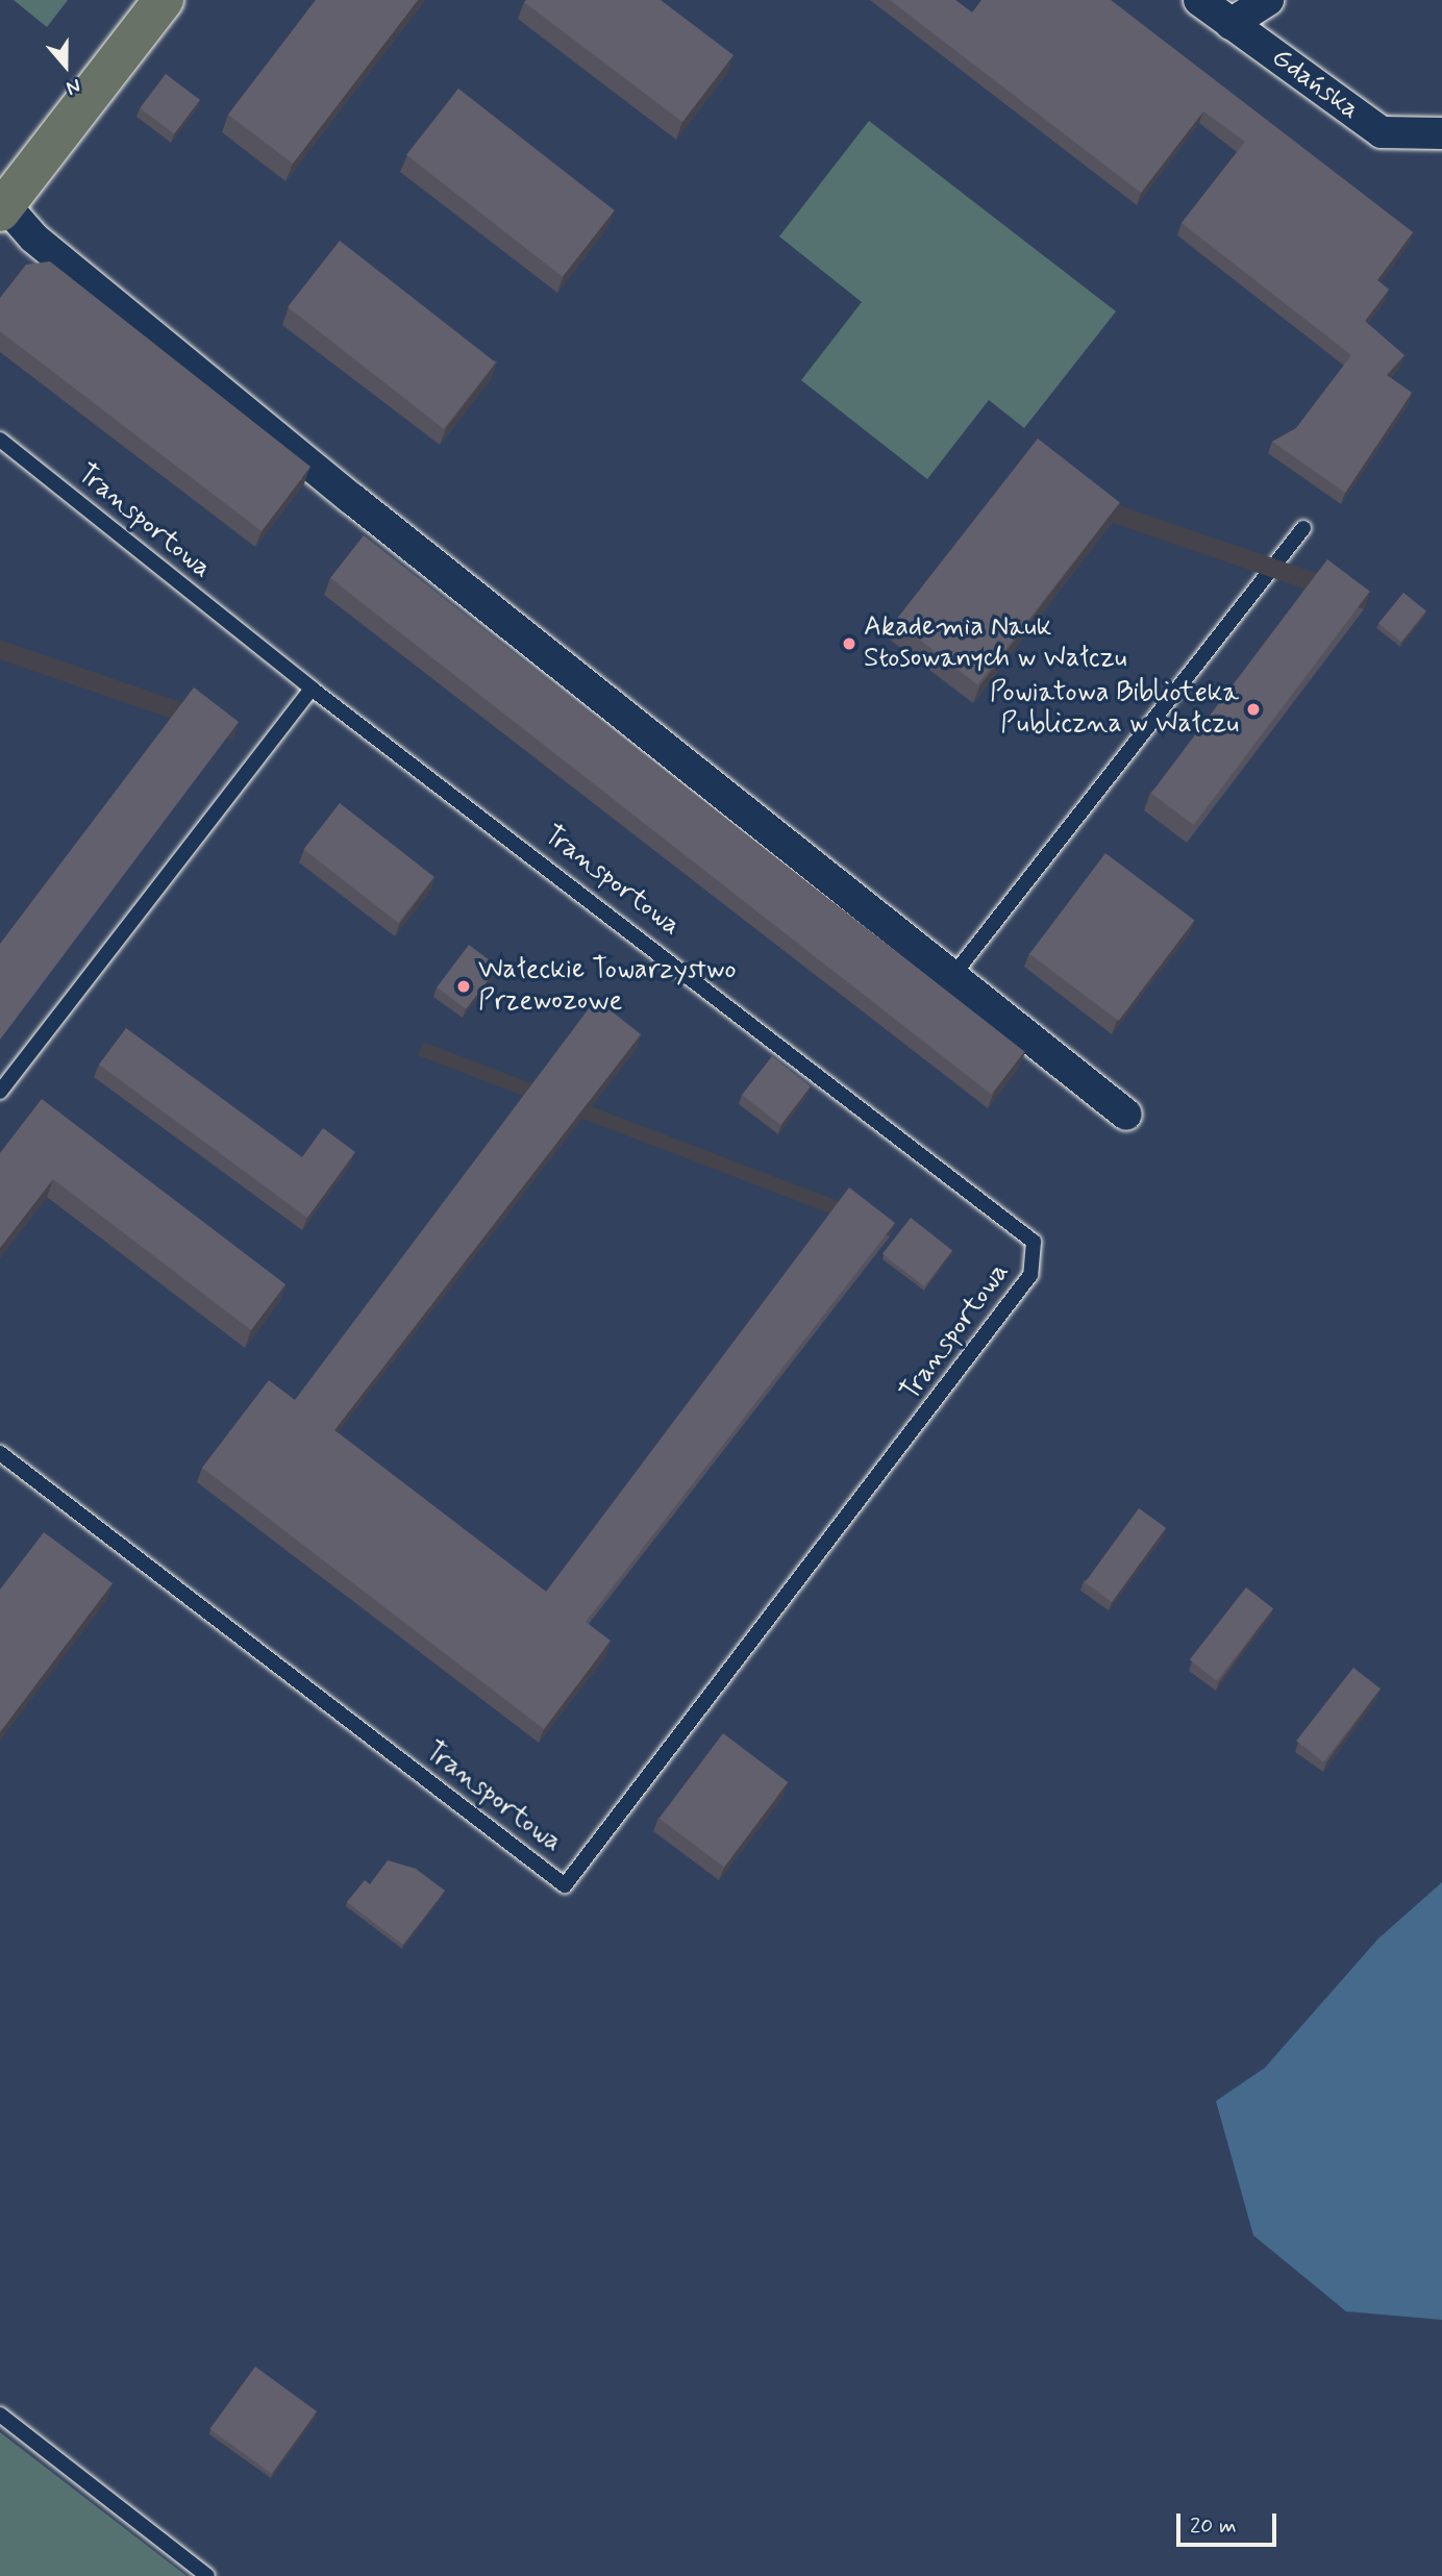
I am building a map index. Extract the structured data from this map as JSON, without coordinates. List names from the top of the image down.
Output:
{
  "streets": {
    "street": ["Gdańska"],
    "lane": ["Transportowa"]
  },
  "places": ["Akademia Nauk Stosowanych w Wałczu", "Powiatowa Biblioteka Publiczna w Wałczu", "Wałeckie Towarzystwo Przewozowe"],
  "scale_bar": "20 m",
  "north": "bottom"
}
